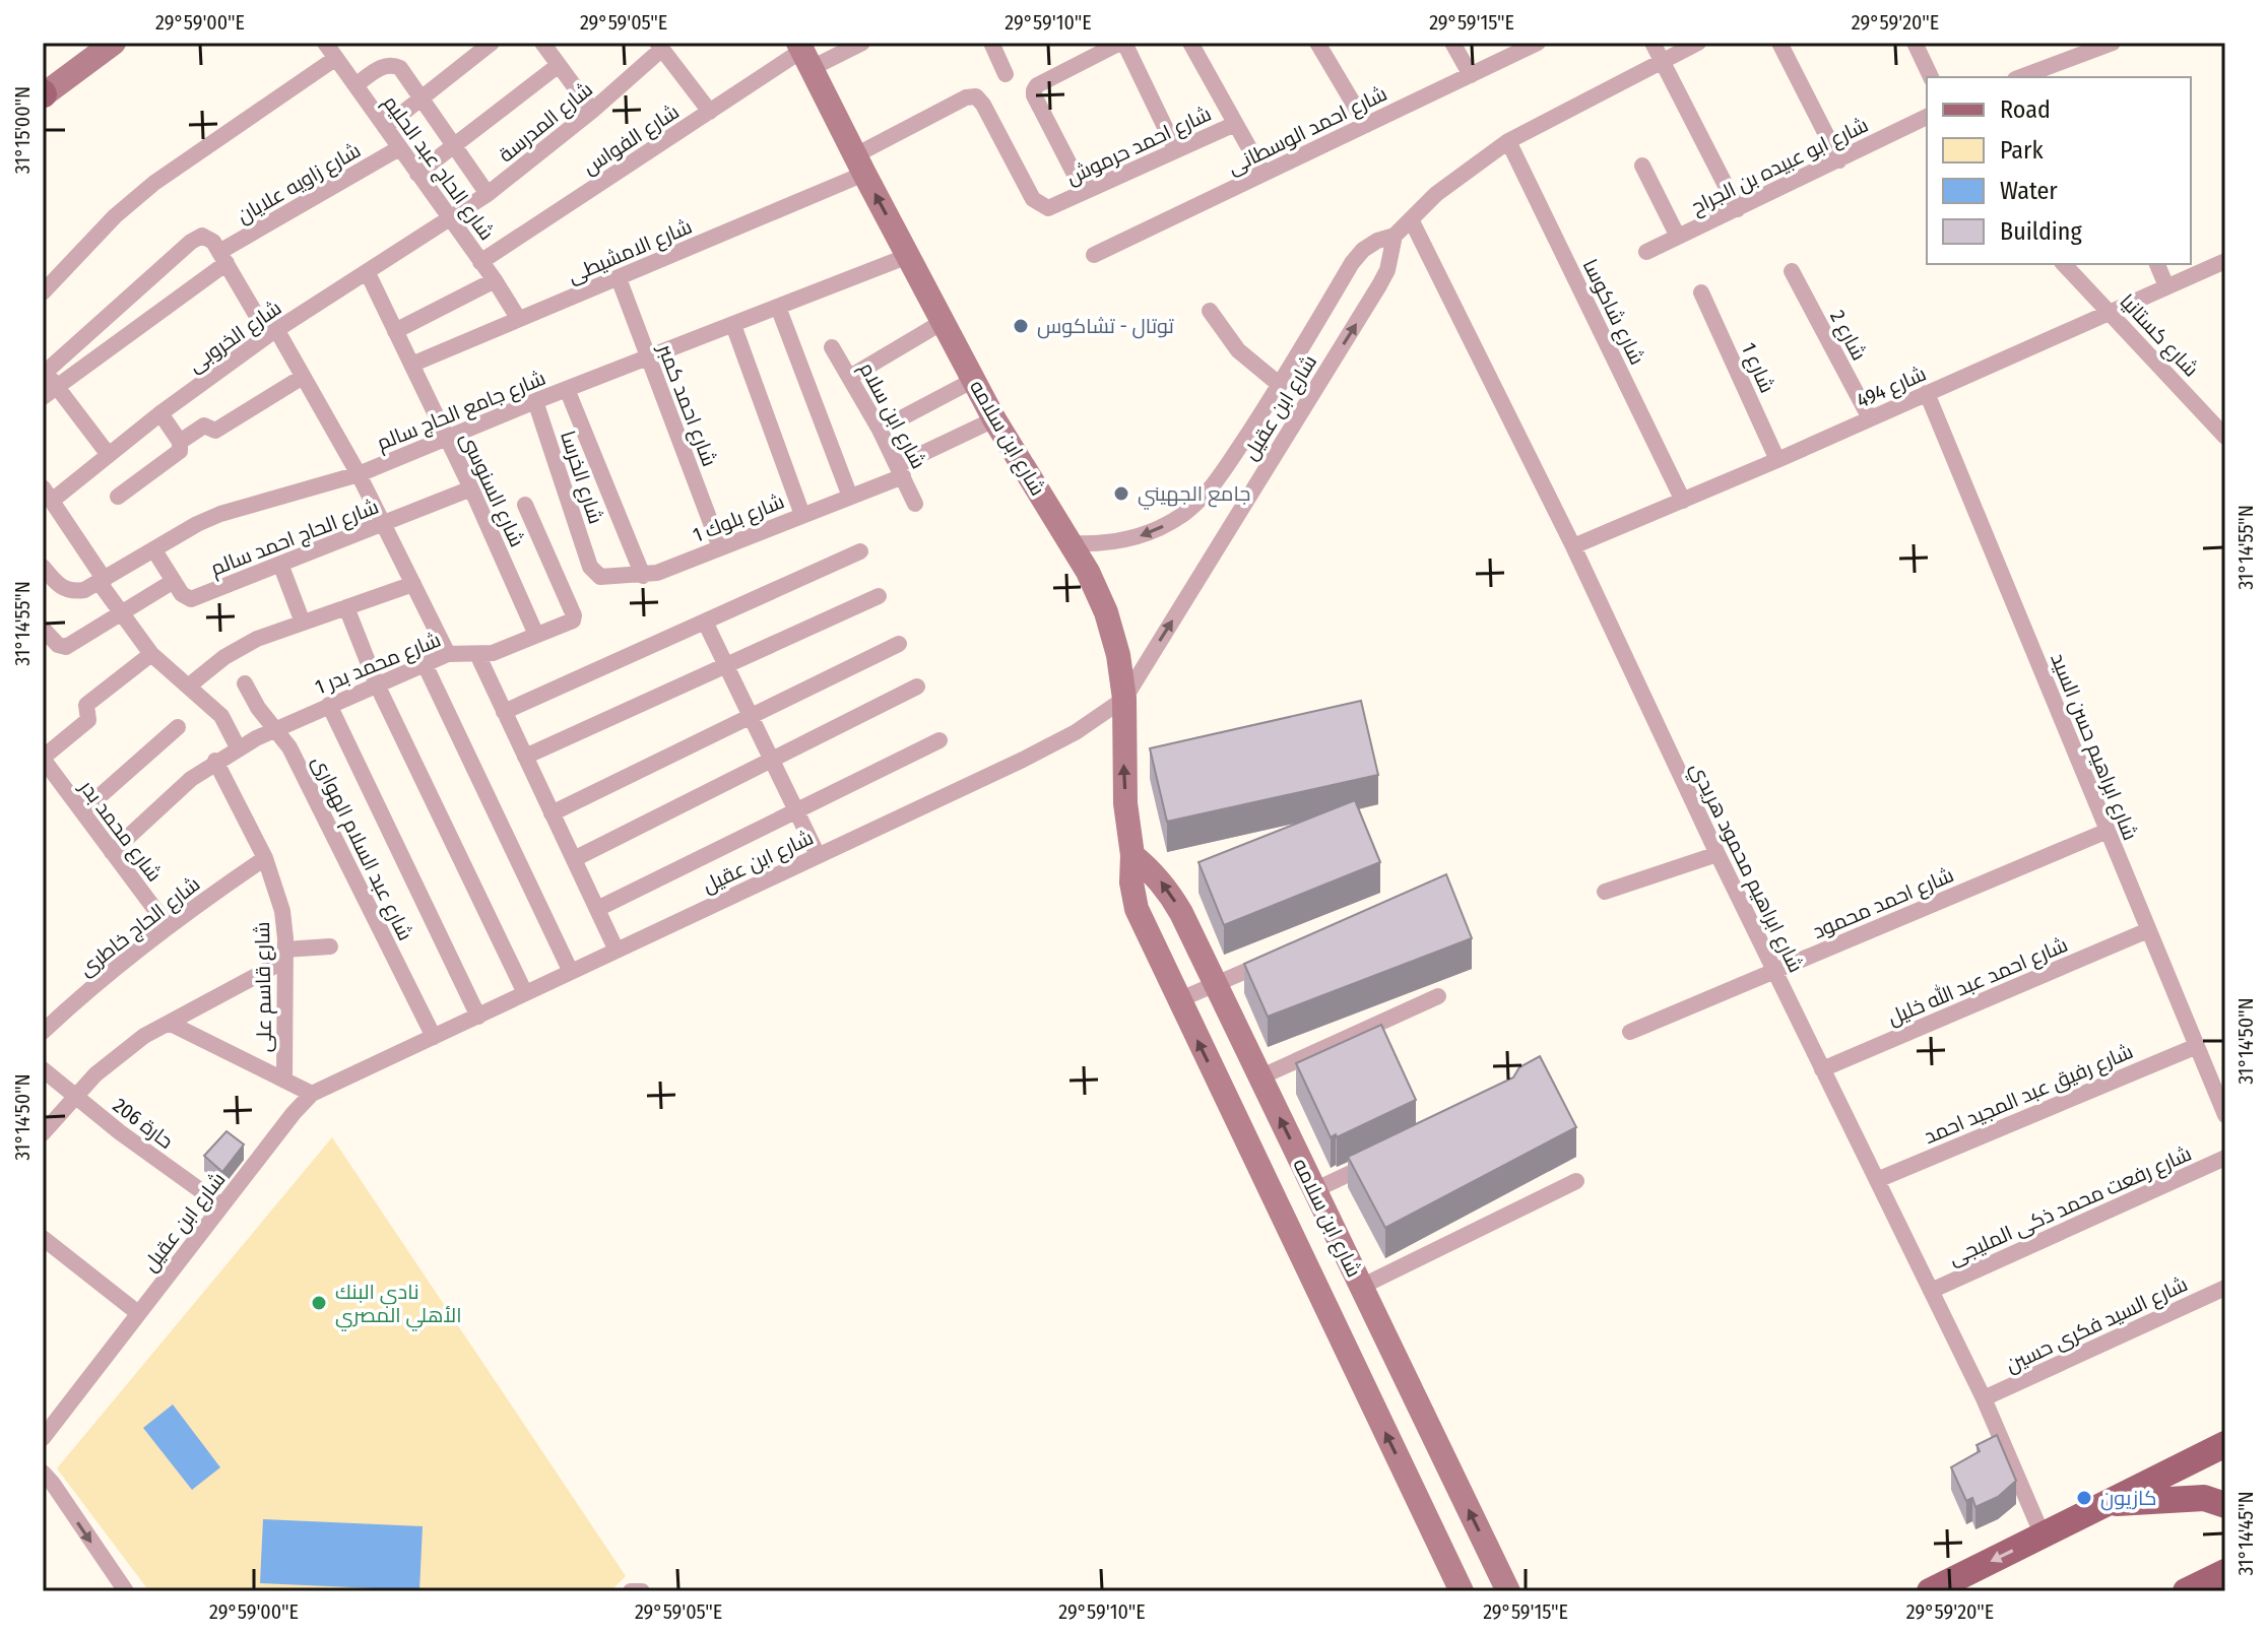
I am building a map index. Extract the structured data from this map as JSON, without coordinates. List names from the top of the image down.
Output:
{
  "streets": {
    "street": [
      "شارع المدرسة",
      "شارع احمد الوسطانى",
      "شارع الفواس",
      "شارع احمد حرموش",
      "شارع ابو عبيده بن الجراح",
      "شارع الحاج عبد الحليم",
      "شارع زاويه علايان",
      "شارع الامشيطى",
      "شارع شاكوسا",
      "شارع 2",
      "شارع كستانيا",
      "شارع الخروبى",
      "شارع 1",
      "شارع 494",
      "شارع احمد كمبر",
      "شارع ابن عقيل",
      "شارع جامع الحاج سالم",
      "شارع ابن سلام",
      "شارع ابن سلامه",
      "شارع الخرسا",
      "شارع السنوسى",
      "شارع بلوك 1",
      "شارع الحاج احمد سالم",
      "شارع محمد بدر 1",
      "شارع ابراهيم حسن السيد",
      "شارع محمد بدر",
      "شارع عبد السلام الهوارى",
      "شارع ابراهيم محمود هريدي",
      "شارع احمد محمود",
      "شارع الحاج خاطرى",
      "شارع احمد عبد الله خليل",
      "شارع قاسم على",
      "شارع رفيق عبد المجيد احمد",
      "حارة 206",
      "شارع رفعت محمد ذكى المليجى",
      "شارع السيد فكرى حسين"
    ]
  },
  "crossings": [
    ["شارع المدرسة", "شارع الحاج عبد الحليم"],
    ["شارع المدرسة", "شارع الخروبى"],
    ["شارع الفواس", "شارع الحاج عبد الحليم"],
    ["شارع الفواس", "شارع ابن سلامه"],
    ["شارع احمد حرموش", "شارع الامشيطى"],
    ["شارع الحاج عبد الحليم", "شارع زاويه علايان"],
    ["شارع الحاج عبد الحليم", "شارع الامشيطى"],
    ["شارع الحاج عبد الحليم", "شارع الخروبى"],
    ["شارع الامشيطى", "شارع احمد كمبر"],
    ["شارع الامشيطى", "شارع ابن سلامه"],
    ["شارع الامشيطى", "شارع السنوسى"],
    ["شارع شاكوسا", "شارع 494"],
    ["شارع شاكوسا", "شارع ابن عقيل"],
    ["شارع 2", "شارع 494"],
    ["شارع كستانيا", "شارع 494"],
    ["شارع الخروبى", "شارع السنوسى"],
    ["شارع 1", "شارع 494"],
    ["شارع 494", "شارع ابراهيم حسن السيد"],
    ["شارع 494", "شارع ابراهيم محمود هريدي"],
    ["شارع احمد كمبر", "شارع جامع الحاج سالم"],
    ["شارع احمد كمبر", "شارع بلوك 1"],
    ["شارع ابن عقيل", "شارع ابن سلامه"],
    ["شارع ابن عقيل", "شارع عبد السلام الهوارى"],
    ["شارع ابن عقيل", "شارع ابراهيم محمود هريدي"],
    ["شارع ابن عقيل", "حارة 206"],
    ["شارع جامع الحاج سالم", "شارع ابن سلامه"],
    ["شارع جامع الحاج سالم", "شارع الخرسا"],
    ["شارع جامع الحاج سالم", "شارع السنوسى"],
    ["شارع ابن سلام", "شارع بلوك 1"],
    ["شارع ابن سلامه", "شارع بلوك 1"],
    ["شارع الخرسا", "شارع بلوك 1"],
    ["شارع السنوسى", "شارع الحاج احمد سالم"],
    ["شارع السنوسى", "شارع محمد بدر 1"],
    ["شارع محمد بدر 1", "شارع محمد بدر"],
    ["شارع محمد بدر 1", "شارع عبد السلام الهوارى"],
    ["شارع محمد بدر 1", "شارع قاسم على"],
    ["شارع ابراهيم حسن السيد", "شارع احمد محمود"],
    ["شارع ابراهيم حسن السيد", "شارع احمد عبد الله خليل"],
    ["شارع ابراهيم حسن السيد", "شارع رفيق عبد المجيد احمد"],
    ["شارع محمد بدر", "شارع الحاج خاطرى"],
    ["شارع ابراهيم محمود هريدي", "شارع احمد محمود"],
    ["شارع ابراهيم محمود هريدي", "شارع احمد عبد الله خليل"],
    ["شارع ابراهيم محمود هريدي", "شارع رفيق عبد المجيد احمد"],
    ["شارع ابراهيم محمود هريدي", "شارع رفعت محمد ذكى المليجى"],
    ["شارع ابراهيم محمود هريدي", "شارع السيد فكرى حسين"],
    ["شارع الحاج خاطرى", "شارع قاسم على"]
  ],
  "one_way": ["شارع ابن سلامه"],
  "places": [
    "توتال - تشاكوس",
    "جامع الجهيني",
    "نادي البنك الأهلي المصري",
    "كازيون"
  ],
  "legend": [
    "Road",
    "Park",
    "Water",
    "Building"
  ],
  "coordinates": [
    "29°59'00\"E",
    "29°59'05\"E",
    "29°59'10\"E",
    "29°59'15\"E",
    "29°59'20\"E",
    "31°15'00\"N",
    "31°14'55\"N",
    "31°14'50\"N",
    "31°14'45\"N"
  ]
}
